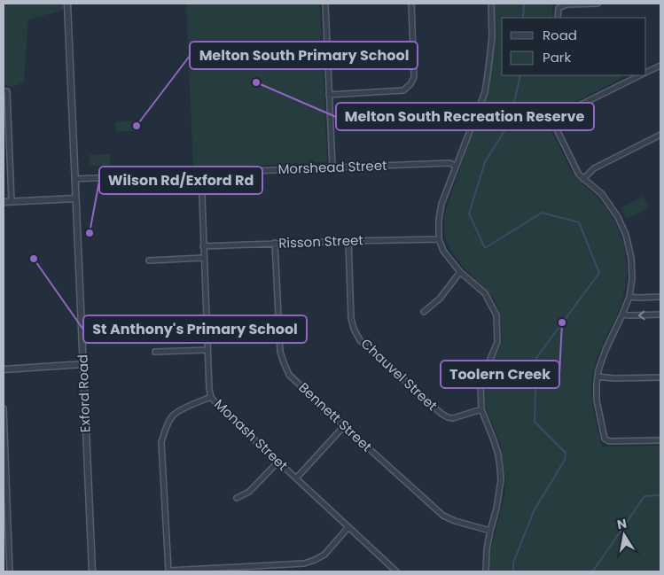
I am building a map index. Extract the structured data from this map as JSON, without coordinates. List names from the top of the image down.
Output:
{
  "streets": {
    "street": [
      "Morshead Street",
      "Risson Street",
      "Chauvel Street",
      "Exford Road",
      "Bennett Street",
      "Monash Street"
    ]
  },
  "crossings": [
    ["Morshead Street", "Exford Road"],
    ["Morshead Street", "Monash Street"],
    ["Risson Street", "Chauvel Street"],
    ["Risson Street", "Bennett Street"],
    ["Risson Street", "Monash Street"]
  ],
  "places": [
    "Melton South Recreation Reserve",
    "Melton South Primary School",
    "Wilson Rd/Exford Rd",
    "St Anthony's Primary School",
    "Toolern Creek"
  ],
  "legend": ["Road", "Park"],
  "north": "top"
}
